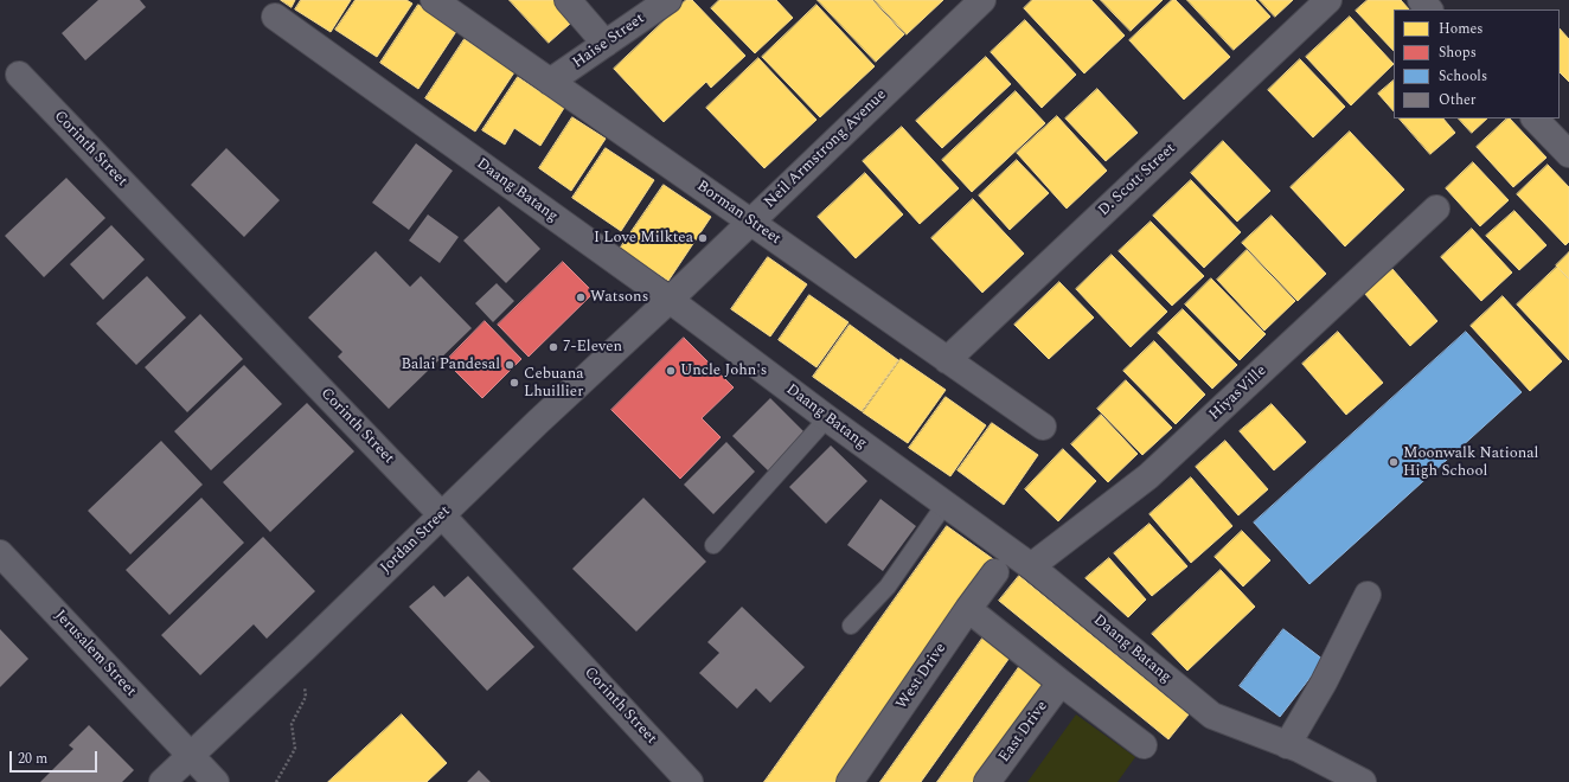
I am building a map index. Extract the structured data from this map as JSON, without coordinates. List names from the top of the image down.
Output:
{
  "streets": {
    "street": [
      "Haise Street",
      "Corinth Street",
      "Neil Armstrong Avenue",
      "D. Scott Street",
      "Daang Batang",
      "Borman Street",
      "HiyasVille",
      "Jordan Street",
      "Jerusalem Street",
      "West Drive",
      "East Drive"
    ]
  },
  "crossings": [
    ["Haise Street", "Borman Street"],
    ["Corinth Street", "Jordan Street"],
    ["Neil Armstrong Avenue", "Daang Batang"],
    ["Neil Armstrong Avenue", "Borman Street"],
    ["Neil Armstrong Avenue", "Jordan Street"],
    ["D. Scott Street", "Borman Street"],
    ["Daang Batang", "HiyasVille"],
    ["Daang Batang", "Jordan Street"],
    ["Jordan Street", "Jerusalem Street"]
  ],
  "places": [
    "I Love Milktea",
    "Watsons",
    "7-Eleven",
    "Balai Pandesal",
    "Uncle John's",
    "Cebuana Lhuillier",
    "Moonwalk National High School"
  ],
  "legend": [
    "Homes",
    "Shops",
    "Schools",
    "Other"
  ],
  "scale_bar": "20 m"
}
